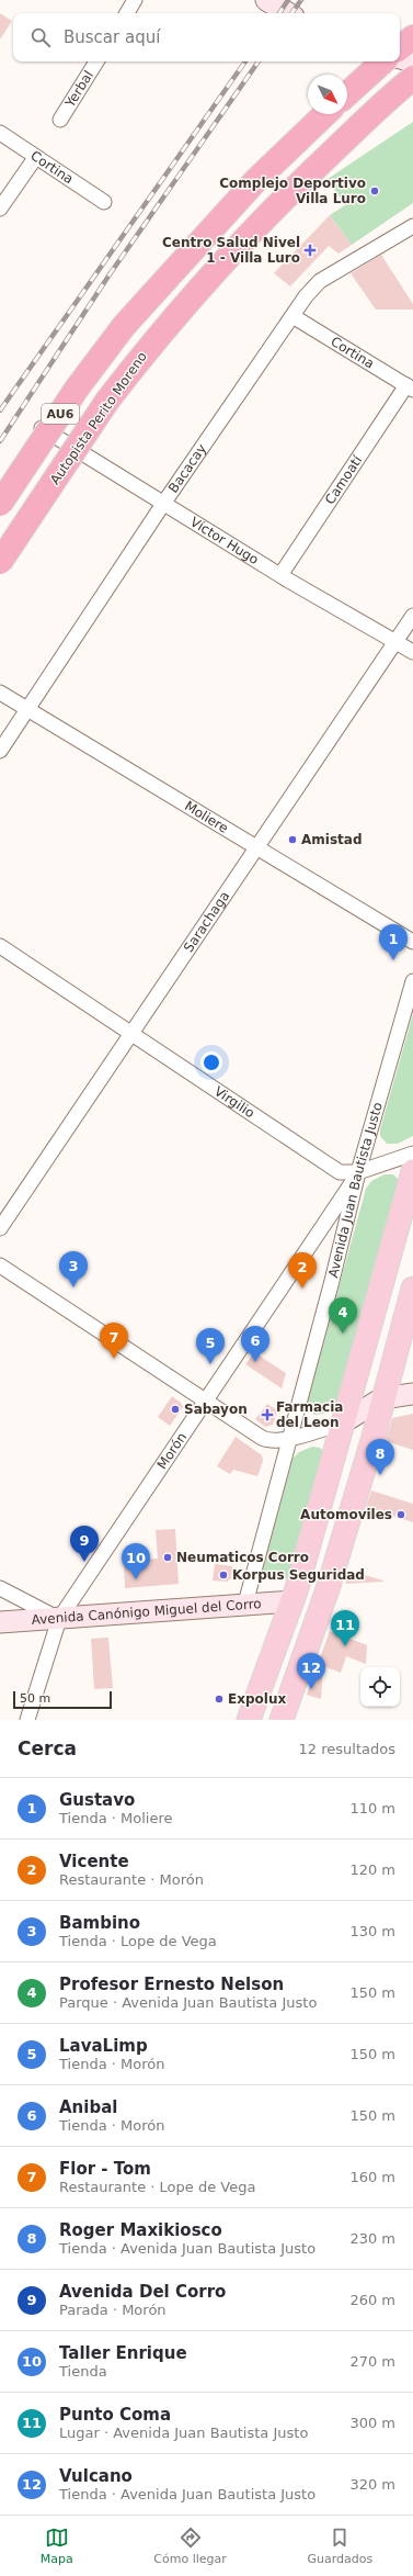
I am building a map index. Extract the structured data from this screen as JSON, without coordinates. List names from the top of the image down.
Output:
{
  "streets": {
    "highway": ["AU6", "Autopista Perito Moreno"],
    "street": [
      "Yerbal",
      "Cortina",
      "Bacacay",
      "Camoatí",
      "Víctor Hugo",
      "Moliere",
      "Sarachaga",
      "Virgilio",
      "Avenida Juan Bautista Justo",
      "Morón",
      "Avenida Canónigo Miguel del Corro"
    ]
  },
  "crossings": [
    ["Cortina", "Bacacay"],
    ["Cortina", "Camoatí"],
    ["Bacacay", "Víctor Hugo"],
    ["Bacacay", "Moliere"],
    ["Camoatí", "Víctor Hugo"],
    ["Víctor Hugo", "Sarachaga"],
    ["Moliere", "Sarachaga"],
    ["Sarachaga", "Virgilio"],
    ["Virgilio", "Avenida Juan Bautista Justo"],
    ["Virgilio", "Morón"],
    ["Avenida Juan Bautista Justo", "Morón"],
    ["Avenida Juan Bautista Justo", "Avenida Canónigo Miguel del Corro"],
    ["Morón", "Avenida Canónigo Miguel del Corro"]
  ],
  "places": {
    "other": [
      "Complejo Deportivo Villa Luro",
      "Amistad",
      "Sabayon",
      "Automoviles",
      "Neumaticos Corro",
      "Korpus Seguridad",
      "Expolux"
    ],
    "health": ["Centro Salud Nivel 1 - Villa Luro", "Farmacia del Leon"]
  },
  "scale_bar": "50 m",
  "north": "bottom right",
  "page": {
    "search": "Buscar aquí",
    "pins": [
      "1",
      "3",
      "2",
      "4",
      "7",
      "6",
      "5",
      "8",
      "9",
      "10",
      "11",
      "12"
    ],
    "scale": "50 m",
    "heading": ["Cerca", "12 resultados"],
    "list": [
      {
        "mark": "1",
        "name": "Gustavo",
        "note": "Tienda · Moliere",
        "value": "110 m"
      },
      {
        "mark": "2",
        "name": "Vicente",
        "note": "Restaurante · Morón",
        "value": "120 m"
      },
      {
        "mark": "3",
        "name": "Bambino",
        "note": "Tienda · Lope de Vega",
        "value": "130 m"
      },
      {
        "mark": "4",
        "name": "Profesor Ernesto Nelson",
        "note": "Parque · Avenida Juan Bautista Justo",
        "value": "150 m"
      },
      {
        "mark": "5",
        "name": "LavaLimp",
        "note": "Tienda · Morón",
        "value": "150 m"
      },
      {
        "mark": "6",
        "name": "Anibal",
        "note": "Tienda · Morón",
        "value": "150 m"
      },
      {
        "mark": "7",
        "name": "Flor - Tom",
        "note": "Restaurante · Lope de Vega",
        "value": "160 m"
      },
      {
        "mark": "8",
        "name": "Roger Maxikiosco",
        "note": "Tienda · Avenida Juan Bautista Justo",
        "value": "230 m"
      },
      {
        "mark": "9",
        "name": "Avenida Del Corro",
        "note": "Parada · Morón",
        "value": "260 m"
      },
      {
        "mark": "10",
        "name": "Taller Enrique",
        "note": "Tienda",
        "value": "270 m"
      },
      {
        "mark": "11",
        "name": "Punto Coma",
        "note": "Lugar · Avenida Juan Bautista Justo",
        "value": "300 m"
      },
      {
        "mark": "12",
        "name": "Vulcano",
        "note": "Tienda · Avenida Juan Bautista Justo",
        "value": "320 m"
      }
    ],
    "nav": ["Mapa", "Cómo llegar", "Guardados"]
  }
}
